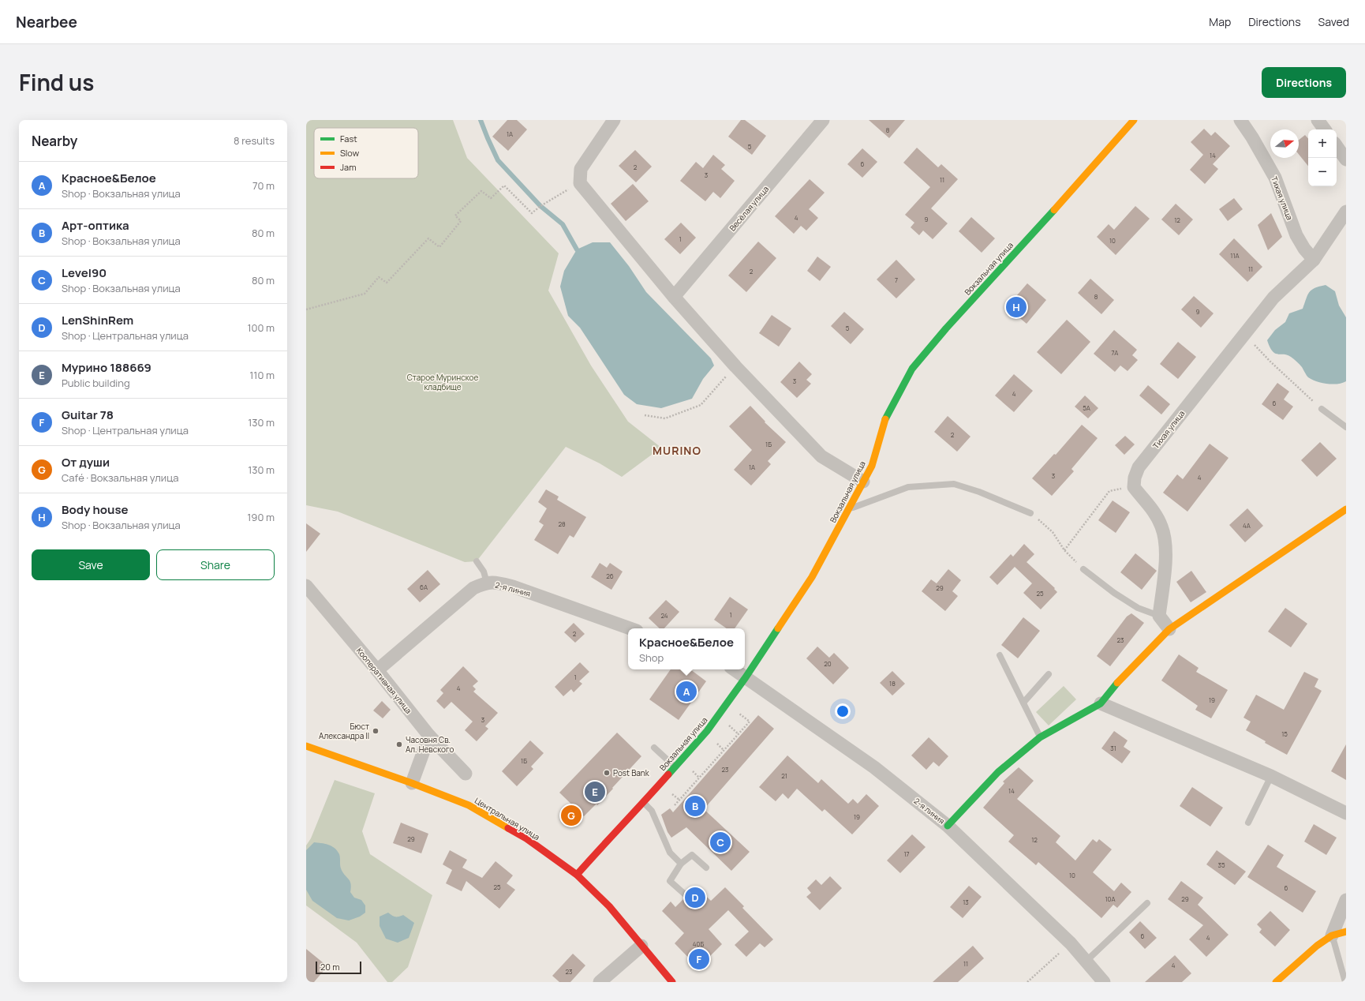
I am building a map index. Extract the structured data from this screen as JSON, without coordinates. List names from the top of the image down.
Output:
{
  "streets": {
    "street": [
      "Тихая улица",
      "Весёлая улица",
      "Вокзальная улица",
      "2-я линия",
      "Кооперативная улица",
      "Центральная улица"
    ]
  },
  "crossings": [
    ["Вокзальная улица", "2-я линия"],
    ["Вокзальная улица", "Центральная улица"],
    ["2-я линия", "Кооперативная улица"]
  ],
  "districts": ["MURINO"],
  "parks": ["Старое Муринское кладбище"],
  "places": ["Бюст Александра II", "Часовня Св. Ал. Невского", "Post Bank"],
  "house_numbers": [
    "8",
    "1А",
    "5",
    "14",
    "6",
    "2",
    "3",
    "11",
    "4",
    "9",
    "12",
    "1",
    "10",
    "11А",
    "11",
    "2",
    "7",
    "8",
    "9",
    "5",
    "7А",
    "3",
    "4",
    "6",
    "5А",
    "2",
    "1Б",
    "1А",
    "3",
    "4",
    "28",
    "4А",
    "26",
    "6А",
    "29",
    "25",
    "1",
    "24",
    "2",
    "23",
    "20",
    "1",
    "18",
    "4",
    "19",
    "3",
    "15",
    "31",
    "1Б",
    "23",
    "21",
    "14",
    "19",
    "29",
    "12",
    "17",
    "35",
    "10",
    "25",
    "6",
    "10А",
    "29",
    "13",
    "6",
    "4",
    "40Б",
    "11",
    "4",
    "23"
  ],
  "legend": ["Fast", "Slow", "Jam"],
  "scale_bar": "20 m",
  "north": "right",
  "page": {
    "header": "Nearbee",
    "nav": ["Map", "Directions", "Saved"],
    "title": "Find us",
    "buttons": [
      "Directions",
      ["Save", "Share"]
    ],
    "heading": ["Nearby", "8 results"],
    "map_buttons": ["+", "−"],
    "list": [
      {
        "mark": "A",
        "name": "Красное&Белое",
        "note": "Shop · Вокзальная улица",
        "value": "70 m"
      },
      {
        "mark": "B",
        "name": "Арт-оптика",
        "note": "Shop · Вокзальная улица",
        "value": "80 m"
      },
      {
        "mark": "C",
        "name": "Level90",
        "note": "Shop · Вокзальная улица",
        "value": "80 m"
      },
      {
        "mark": "D",
        "name": "LenShinRem",
        "note": "Shop · Центральная улица",
        "value": "100 m"
      },
      {
        "mark": "E",
        "name": "Мурино 188669",
        "note": "Public building",
        "value": "110 m"
      },
      {
        "mark": "F",
        "name": "Guitar 78",
        "note": "Shop · Центральная улица",
        "value": "130 m"
      },
      {
        "mark": "G",
        "name": "От души",
        "note": "Café · Вокзальная улица",
        "value": "130 m"
      },
      {
        "mark": "H",
        "name": "Body house",
        "note": "Shop · Вокзальная улица",
        "value": "190 m"
      }
    ],
    "pins": [
      "H",
      "A",
      "E",
      "B",
      "G",
      "C",
      "D",
      "F"
    ],
    "popup": ["Красное&Белое", "Shop"],
    "scale": "20 m"
  }
}
